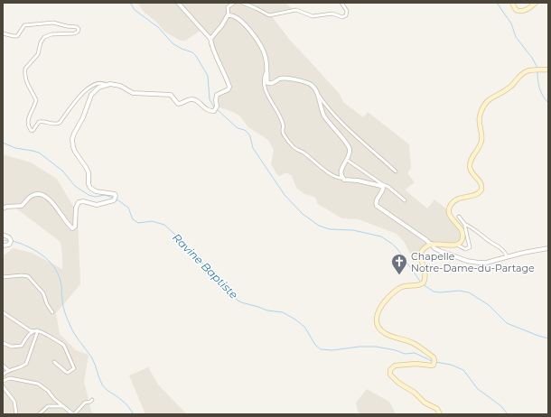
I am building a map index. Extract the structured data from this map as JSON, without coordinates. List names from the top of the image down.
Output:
{
  "water": ["Ravine Baptiste"],
  "places": {
    "church": ["Chapelle Notre-Dame-du-Partage"]
  }
}
